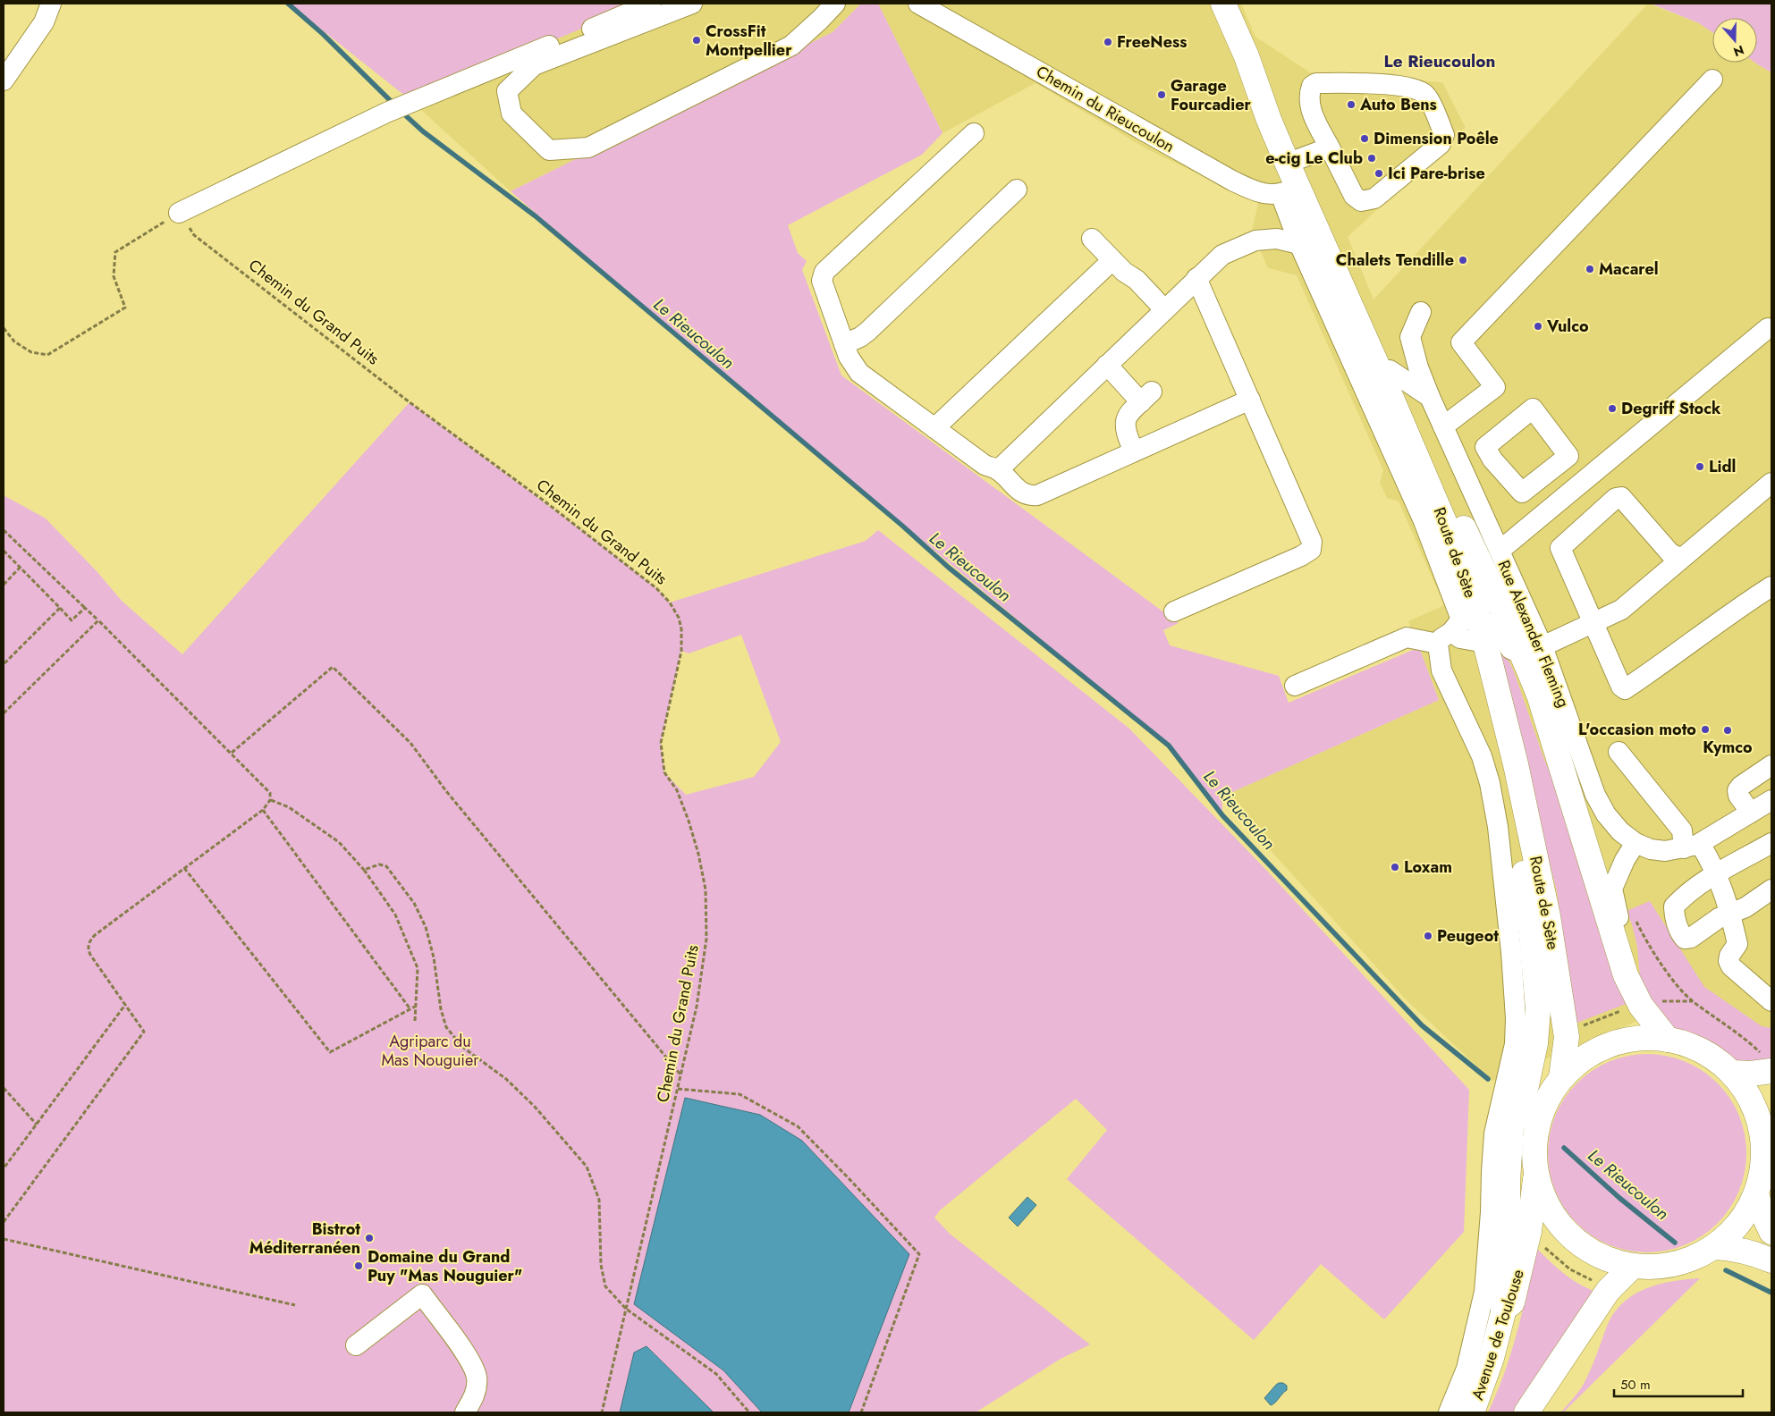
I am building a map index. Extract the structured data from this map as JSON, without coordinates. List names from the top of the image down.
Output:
{
  "streets": {
    "main road": ["Route de Sète", "Avenue de Toulouse"],
    "street": ["Chemin du Rieucoulon", "Rue Alexander Fleming"],
    "path": ["Chemin du Grand Puits"]
  },
  "crossings": [
    ["Chemin du Rieucoulon", "Route de Sète"],
    ["Route de Sète", "Rue Alexander Fleming"]
  ],
  "districts": ["Le Rieucoulon"],
  "water": ["Le Rieucoulon"],
  "parks": ["Agriparc du Mas Nouguier"],
  "places": [
    "CrossFit Montpellier",
    "FreeNess",
    "Garage Fourcadier",
    "Auto Bens",
    "Dimension Poêle",
    "e-cig Le Club",
    "Ici Pare-brise",
    "Chalets Tendille",
    "Macarel",
    "Vulco",
    "Degriff Stock",
    "Lidl",
    "L'occasion moto",
    "Kymco",
    "Loxam",
    "Peugeot",
    "Bistrot Méditerranéen",
    "Domaine du Grand Puy \"Mas Nouguier\""
  ],
  "scale_bar": "50 m",
  "north": "bottom"
}
